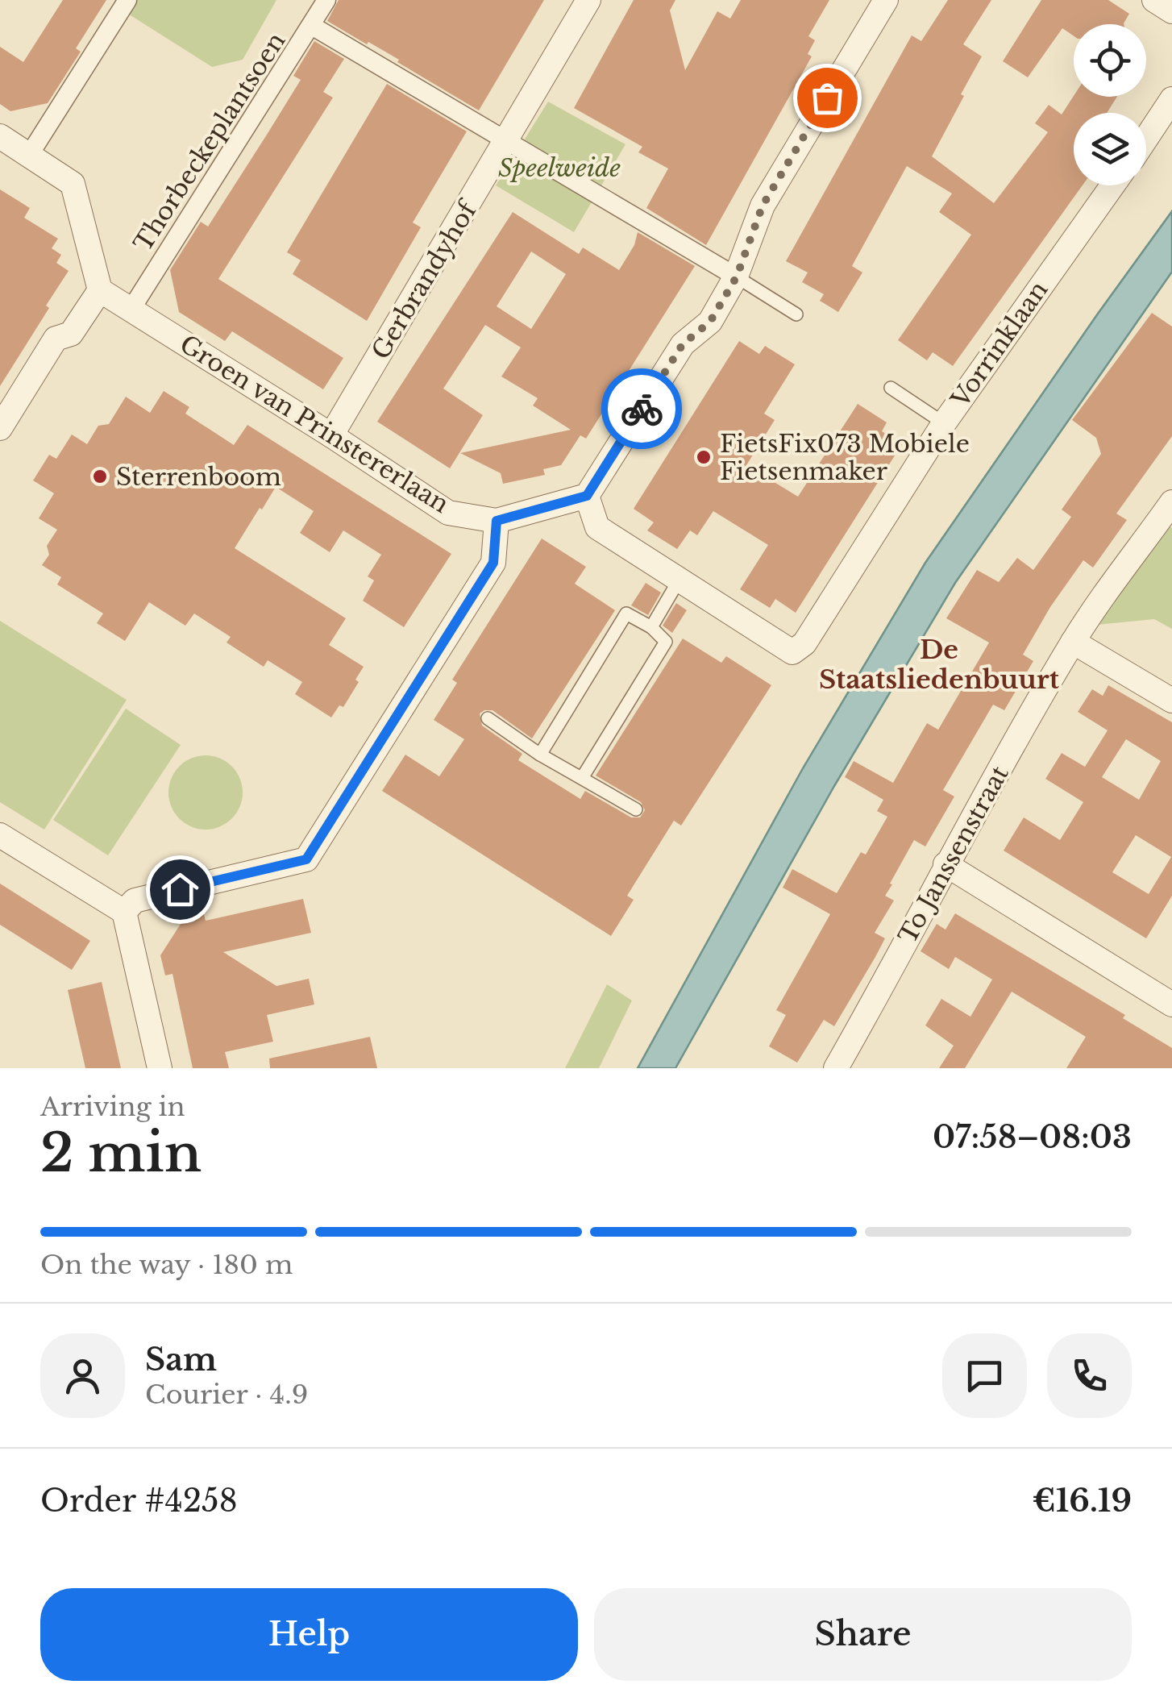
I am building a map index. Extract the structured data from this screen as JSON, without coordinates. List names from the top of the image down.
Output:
{
  "streets": {
    "street": [
      "Thorbeckeplantsoen",
      "Gerbrandyhof",
      "Vorrinklaan",
      "Groen van Prinstererlaan",
      "To Janssenstraat"
    ]
  },
  "crossings": [
    ["Thorbeckeplantsoen", "Groen van Prinstererlaan"],
    ["Gerbrandyhof", "Groen van Prinstererlaan"]
  ],
  "districts": ["De Staatsliedenbuurt"],
  "parks": ["Speelweide"],
  "places": ["FietsFix073 Mobiele Fietsenmaker", "Sterrenboom"],
  "page": {
    "heading": ["2 min", "Arriving in", "07:58–08:03"],
    "panel": [
      "Sam",
      "Courier · 4.9",
      "Order #4258",
      "€16.19"
    ],
    "bar": "On the way · 180 m",
    "buttons": ["Help", "Share"]
  }
}
